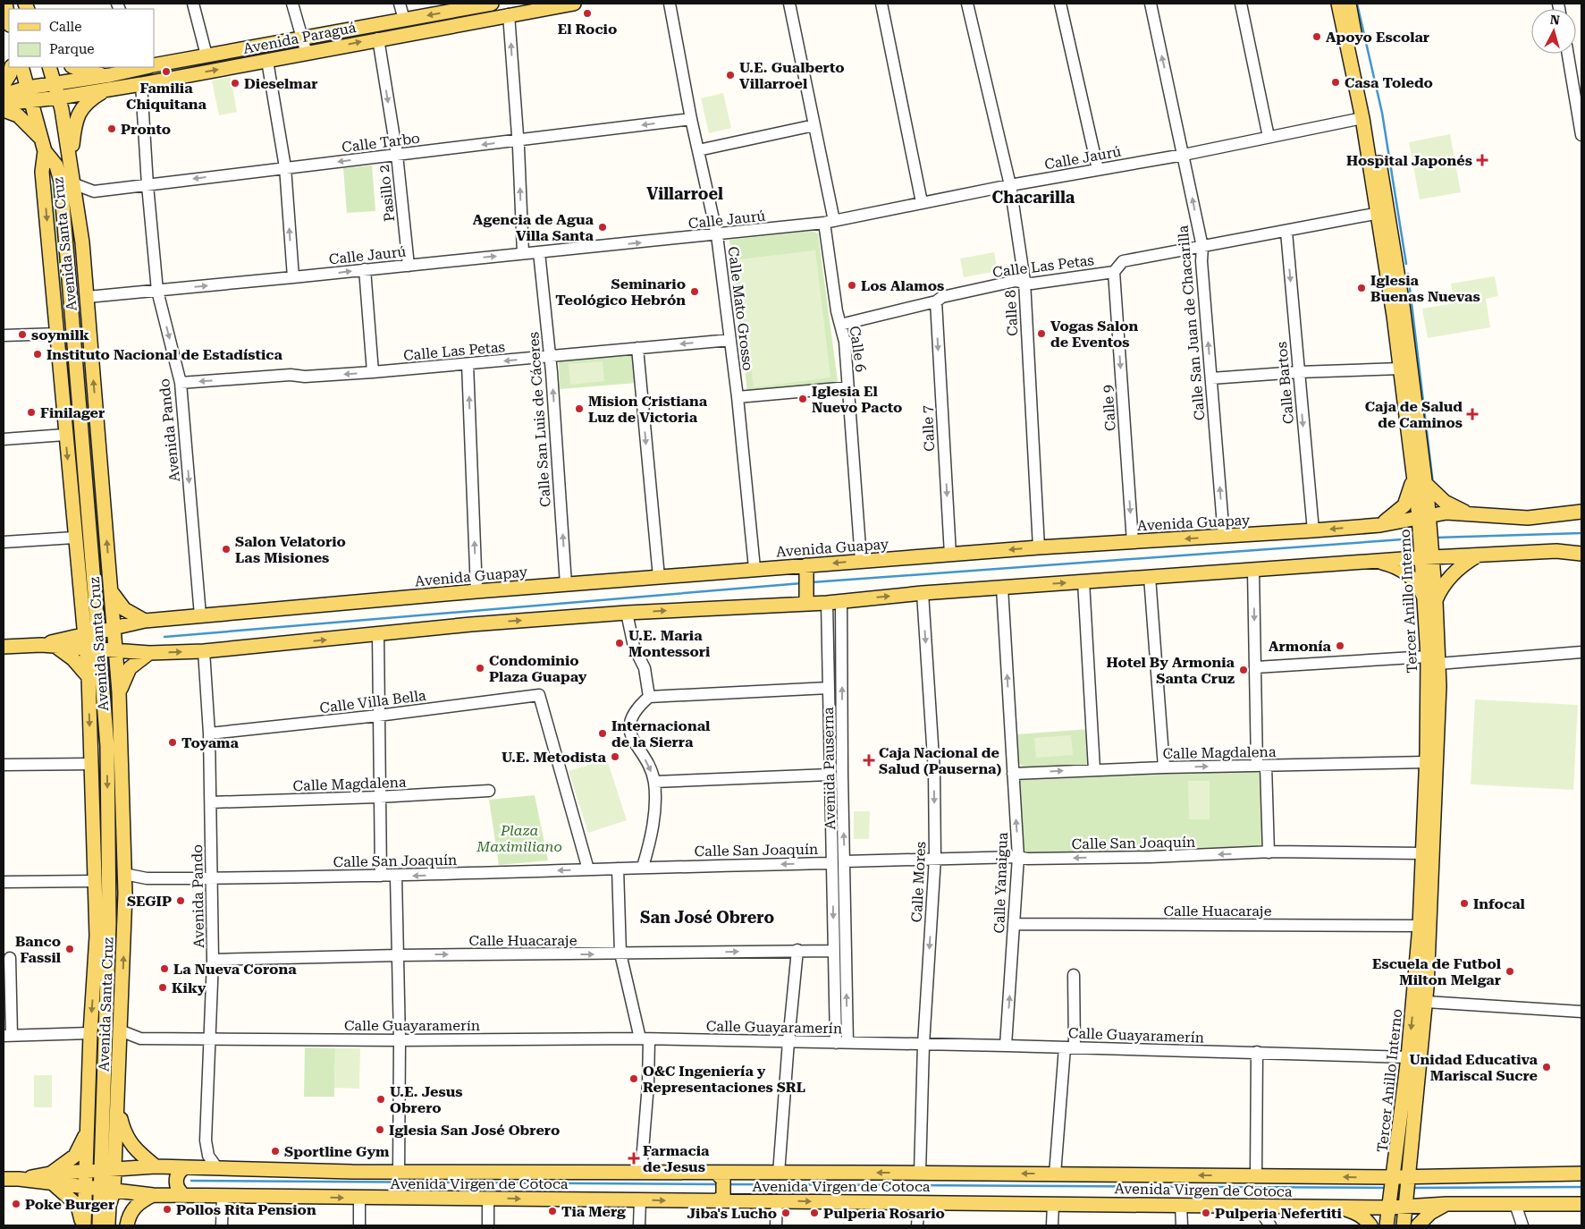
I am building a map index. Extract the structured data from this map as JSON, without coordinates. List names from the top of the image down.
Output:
{
  "streets": {
    "main road": [
      "Avenida Paraguá",
      "Avenida Santa Cruz",
      "Avenida Guapay",
      "Tercer Anillo Interno",
      "Avenida Virgen de Cotoca"
    ],
    "street": [
      "Calle Tarbo",
      "Calle Jaurú",
      "Pasillo 2",
      "Calle Las Petas",
      "Calle Mato Grosso",
      "Calle 8",
      "Calle San Juan de Chacarilla",
      "Calle 6",
      "Calle Bartos",
      "Calle 9",
      "Calle San Luis de Cáceres",
      "Calle 7",
      "Avenida Pando",
      "Calle Villa Bella",
      "Calle Magdalena",
      "Avenida Pauserna",
      "Calle San Joaquín",
      "Calle Mores",
      "Calle Yanaigua",
      "Calle Huacaraje",
      "Calle Guayaramerín"
    ]
  },
  "crossings": [
    ["Avenida Paraguá", "Pasillo 2"],
    ["Avenida Paraguá", "Avenida Santa Cruz"],
    ["Avenida Paraguá", "Avenida Pando"],
    ["Calle Tarbo", "Pasillo 2"],
    ["Calle Tarbo", "Avenida Santa Cruz"],
    ["Calle Tarbo", "Calle Mato Grosso"],
    ["Calle Tarbo", "Avenida Pando"],
    ["Calle Jaurú", "Pasillo 2"],
    ["Calle Jaurú", "Avenida Santa Cruz"],
    ["Calle Jaurú", "Calle Mato Grosso"],
    ["Calle Jaurú", "Calle 8"],
    ["Calle Jaurú", "Calle San Juan de Chacarilla"],
    ["Calle Jaurú", "Calle 6"],
    ["Calle Jaurú", "Calle San Luis de Cáceres"],
    ["Calle Jaurú", "Avenida Pando"],
    ["Calle Jaurú", "Tercer Anillo Interno"],
    ["Avenida Santa Cruz", "Avenida Guapay"],
    ["Avenida Santa Cruz", "Calle San Joaquín"],
    ["Avenida Santa Cruz", "Calle Guayaramerín"],
    ["Avenida Santa Cruz", "Avenida Virgen de Cotoca"],
    ["Calle Las Petas", "Calle Mato Grosso"],
    ["Calle Las Petas", "Calle 8"],
    ["Calle Las Petas", "Calle San Juan de Chacarilla"],
    ["Calle Las Petas", "Calle 6"],
    ["Calle Las Petas", "Calle Bartos"],
    ["Calle Las Petas", "Calle 9"],
    ["Calle Las Petas", "Calle San Luis de Cáceres"],
    ["Calle Las Petas", "Calle 7"],
    ["Calle Las Petas", "Avenida Pando"],
    ["Calle Las Petas", "Tercer Anillo Interno"],
    ["Calle Mato Grosso", "Avenida Guapay"],
    ["Calle 8", "Avenida Guapay"],
    ["Calle San Juan de Chacarilla", "Avenida Guapay"],
    ["Calle 6", "Avenida Guapay"],
    ["Calle Bartos", "Avenida Guapay"],
    ["Calle 9", "Avenida Guapay"],
    ["Calle San Luis de Cáceres", "Avenida Guapay"],
    ["Calle 7", "Avenida Guapay"],
    ["Avenida Pando", "Avenida Guapay"],
    ["Avenida Pando", "Calle Villa Bella"],
    ["Avenida Pando", "Calle Magdalena"],
    ["Avenida Pando", "Calle San Joaquín"],
    ["Avenida Pando", "Calle Huacaraje"],
    ["Avenida Pando", "Calle Guayaramerín"],
    ["Avenida Pando", "Avenida Virgen de Cotoca"],
    ["Avenida Guapay", "Tercer Anillo Interno"],
    ["Tercer Anillo Interno", "Calle Magdalena"],
    ["Tercer Anillo Interno", "Calle San Joaquín"],
    ["Tercer Anillo Interno", "Calle Huacaraje"],
    ["Tercer Anillo Interno", "Calle Guayaramerín"],
    ["Tercer Anillo Interno", "Avenida Virgen de Cotoca"],
    ["Calle Villa Bella", "Calle San Joaquín"],
    ["Calle Magdalena", "Calle Yanaigua"],
    ["Avenida Pauserna", "Calle San Joaquín"],
    ["Avenida Pauserna", "Calle Huacaraje"],
    ["Avenida Pauserna", "Calle Guayaramerín"],
    ["Calle San Joaquín", "Calle Mores"],
    ["Calle San Joaquín", "Calle Yanaigua"],
    ["Calle Mores", "Calle Guayaramerín"],
    ["Calle Mores", "Avenida Virgen de Cotoca"],
    ["Calle Yanaigua", "Calle Huacaraje"],
    ["Calle Yanaigua", "Calle Guayaramerín"]
  ],
  "one_way": [
    "Calle Tarbo",
    "Calle Jaurú",
    "Pasillo 2",
    "Calle Bartos",
    "Calle 9",
    "Calle 7",
    "Calle San Joaquín",
    "Calle Mores",
    "Calle Huacaraje"
  ],
  "districts": ["Villarroel", "Chacarilla", "San José Obrero"],
  "parks": ["Plaza Maximiliano"],
  "places": {
    "other": [
      "El Rocio",
      "Apoyo Escolar",
      "Familia Chiquitana",
      "U.E. Gualberto Villarroel",
      "Casa Toledo",
      "Dieselmar",
      "Pronto",
      "Agencia de Agua Villa Santa",
      "Los Alamos",
      "Iglesia Buenas Nuevas",
      "Seminario Teológico Hebrón",
      "Vogas Salon de Eventos",
      "soymilk",
      "Instituto Nacional de Estadística",
      "Iglesia El Nuevo Pacto",
      "Mision Cristiana Luz de Victoria",
      "Finilager",
      "Salon Velatorio Las Misiones",
      "U.E. Maria Montessori",
      "Armonía",
      "Condominio Plaza Guapay",
      "Hotel By Armonia Santa Cruz",
      "Internacional de la Sierra",
      "Toyama",
      "U.E. Metodista",
      "SEGIP",
      "Infocal",
      "Banco Fassil",
      "La Nueva Corona",
      "Escuela de Futbol Milton Melgar",
      "Kiky",
      "Unidad Educativa Mariscal Sucre",
      "O&C Ingeniería y Representaciones SRL",
      "U.E. Jesus Obrero",
      "Iglesia San José Obrero",
      "Sportline Gym",
      "Poke Burger",
      "Pollos Rita Pension",
      "Tia Merg",
      "Jiba's Lucho",
      "Pulperia Rosario",
      "Pulperia Nefertiti"
    ],
    "health": [
      "Hospital Japonés",
      "Caja de Salud de Caminos",
      "Caja Nacional de Salud (Pauserna)",
      "Farmacia de Jesus"
    ]
  },
  "legend": ["Calle", "Parque"],
  "north": "top"
}
